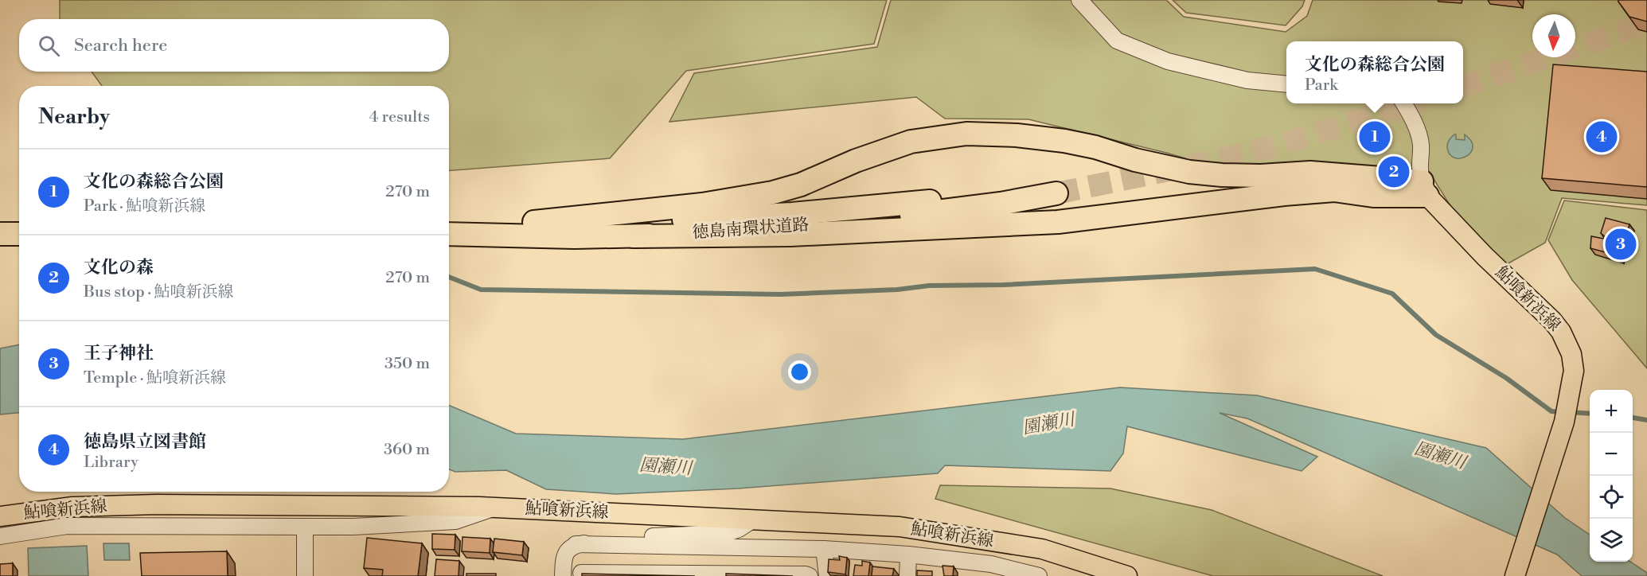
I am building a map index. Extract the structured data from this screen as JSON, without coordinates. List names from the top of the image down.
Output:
{
  "streets": {
    "highway": ["徳島南環状道路"],
    "main road": ["鮎喰新浜線"]
  },
  "water": ["園瀬川"],
  "north": "bottom",
  "page": {
    "search": "Search here",
    "popup": ["文化の森総合公園", "Park"],
    "heading": ["Nearby", "4 results"],
    "pins": [
      "1",
      "4",
      "2",
      "3"
    ],
    "list": [
      {
        "mark": "1",
        "name": "文化の森総合公園",
        "note": "Park · 鮎喰新浜線",
        "value": "270 m"
      },
      {
        "mark": "2",
        "name": "文化の森",
        "note": "Bus stop · 鮎喰新浜線",
        "value": "270 m"
      },
      {
        "mark": "3",
        "name": "王子神社",
        "note": "Temple · 鮎喰新浜線",
        "value": "350 m"
      },
      {
        "mark": "4",
        "name": "徳島県立図書館",
        "note": "Library",
        "value": "360 m"
      }
    ],
    "map_buttons": ["+", "−"]
  }
}
